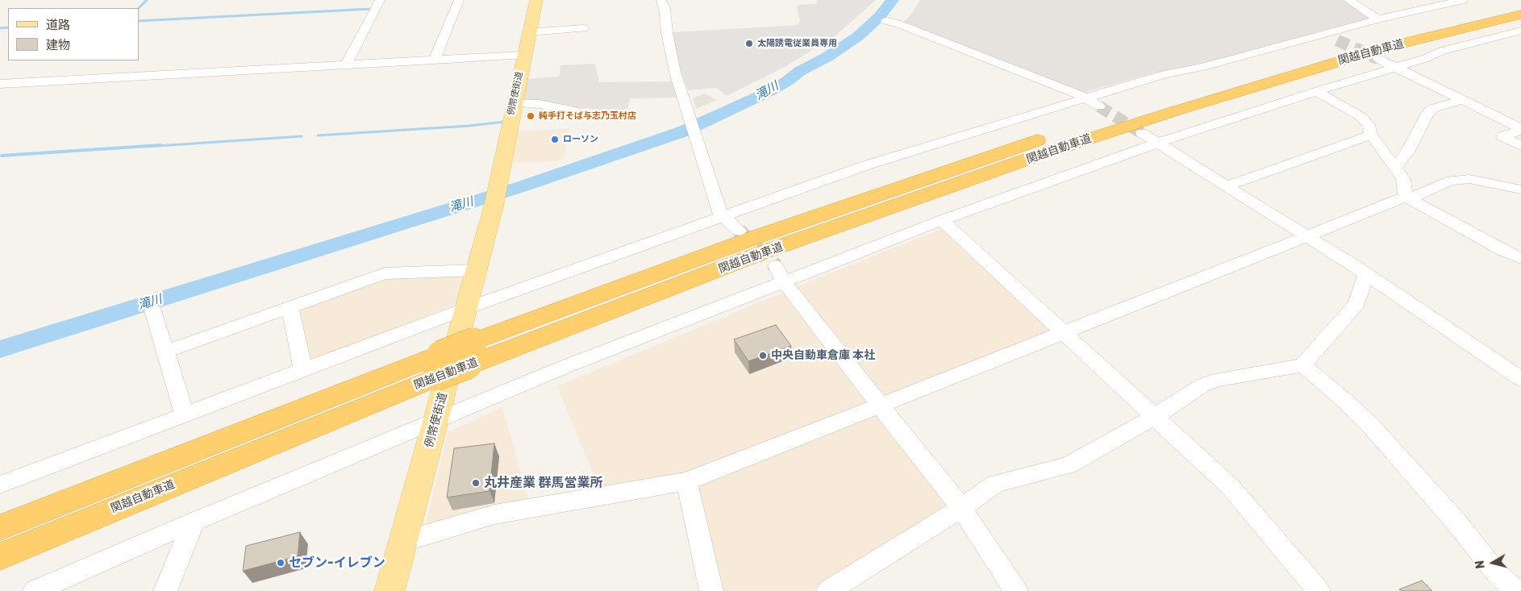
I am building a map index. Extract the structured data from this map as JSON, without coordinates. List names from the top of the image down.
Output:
{
  "streets": {
    "highway": ["関越自動車道"],
    "main road": ["例幣使街道"]
  },
  "water": ["滝川"],
  "places": [
    "太陽誘電従業員専用",
    "純手打そば与志乃玉村店",
    "ローソン",
    "中央自動車倉庫 本社",
    "丸井産業 群馬営業所",
    "セブン-イレブン"
  ],
  "legend": ["道路", "建物"],
  "north": "left"
}
